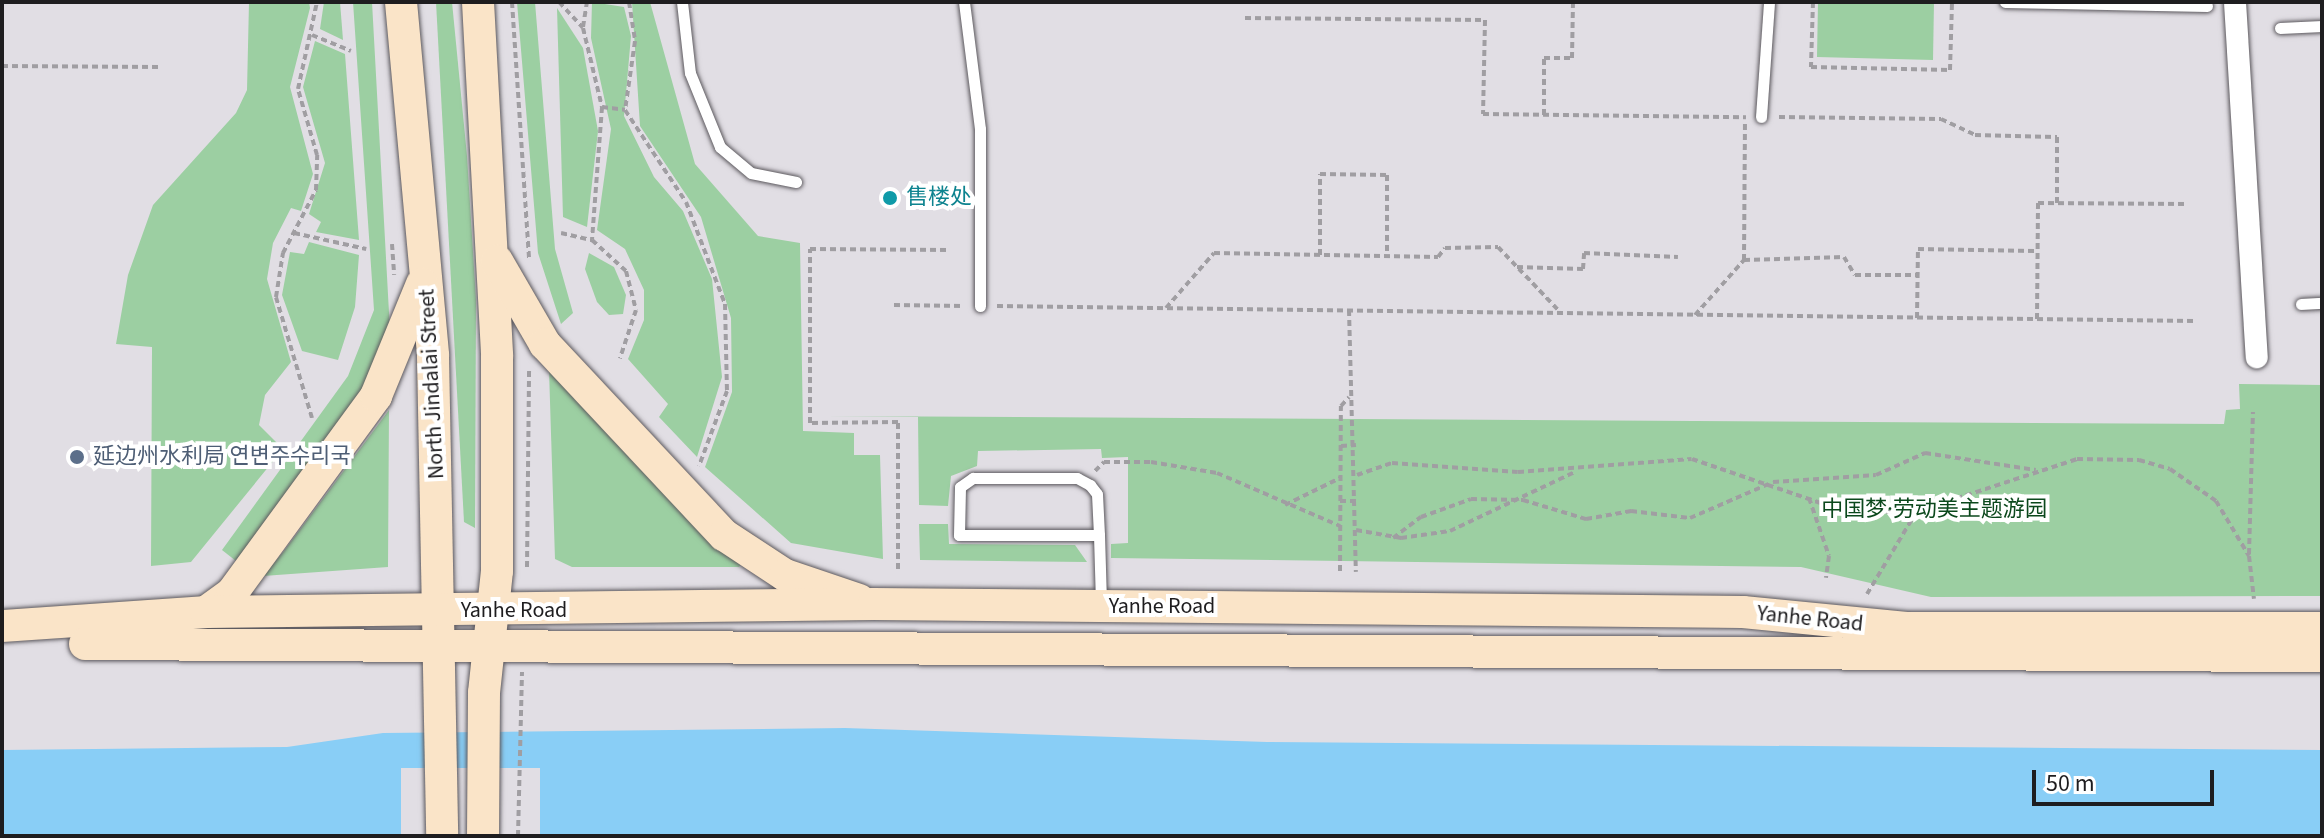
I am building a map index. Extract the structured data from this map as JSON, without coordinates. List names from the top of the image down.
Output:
{
  "streets": {
    "main road": ["North Jindalai Street", "Yanhe Road"]
  },
  "crossings": [
    ["North Jindalai Street", "Yanhe Road"]
  ],
  "parks": ["中国梦·劳动美主题游园"],
  "places": ["售楼处", "延边州水利局 연변주수리국"],
  "scale_bar": "50 m"
}
